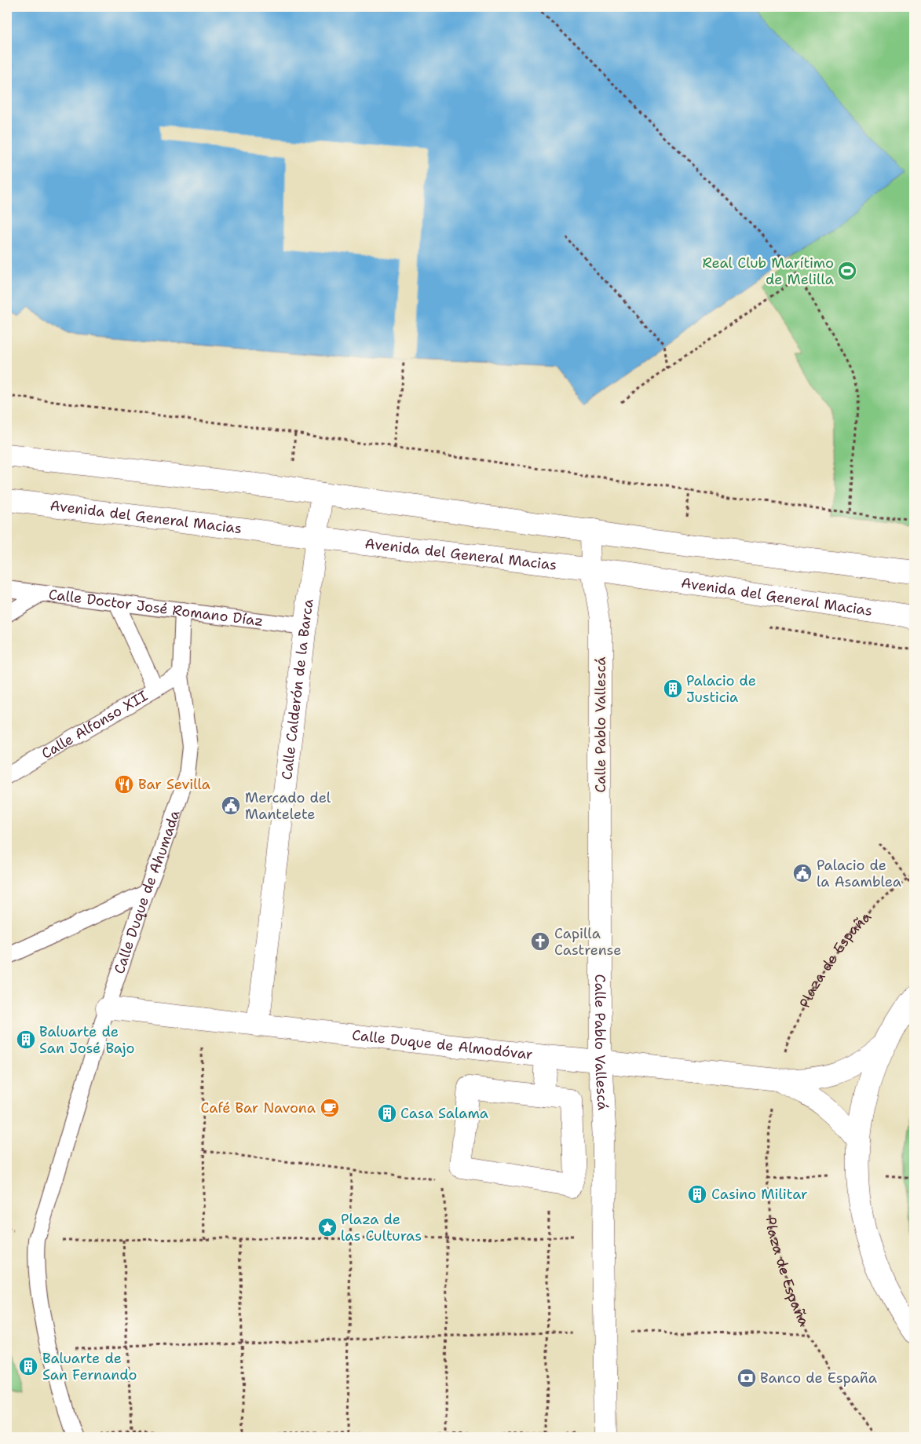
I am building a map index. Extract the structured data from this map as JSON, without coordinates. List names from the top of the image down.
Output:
{
  "streets": {
    "street": [
      "Avenida del General Macias",
      "Calle Calderón de la Barca",
      "Calle Pablo Vallescá",
      "Calle Duque de Almodóvar"
    ],
    "lane": ["Calle Doctor José Romano Díaz", "Calle Alfonso XII", "Calle Duque de Ahumada"],
    "path": ["Plaza de España"]
  },
  "crossings": [
    ["Avenida del General Macias", "Calle Calderón de la Barca"],
    ["Avenida del General Macias", "Calle Pablo Vallescá"],
    ["Calle Doctor José Romano Díaz", "Calle Calderón de la Barca"],
    ["Calle Doctor José Romano Díaz", "Calle Duque de Ahumada"],
    ["Calle Calderón de la Barca", "Calle Duque de Almodóvar"],
    ["Calle Alfonso XII", "Calle Duque de Ahumada"],
    ["Calle Pablo Vallescá", "Calle Duque de Almodóvar"],
    ["Calle Duque de Ahumada", "Calle Duque de Almodóvar"],
    ["Plaza de España", "Calle Duque de Almodóvar"]
  ],
  "places": {
    "sports": ["Real Club Marítimo de Melilla"],
    "building": [
      "Palacio de Justicia",
      "Baluarte de San José Bajo",
      "Casa Salama",
      "Casino Militar",
      "Baluarte de San Fernando"
    ],
    "restaurant": ["Bar Sevilla"],
    "public building": ["Mercado del Mantelete", "Palacio de la Asamblea"],
    "church": ["Capilla Castrense"],
    "cafe": ["Café Bar Navona"],
    "place": ["Plaza de las Culturas"],
    "bank": ["Banco de España"]
  }
}
